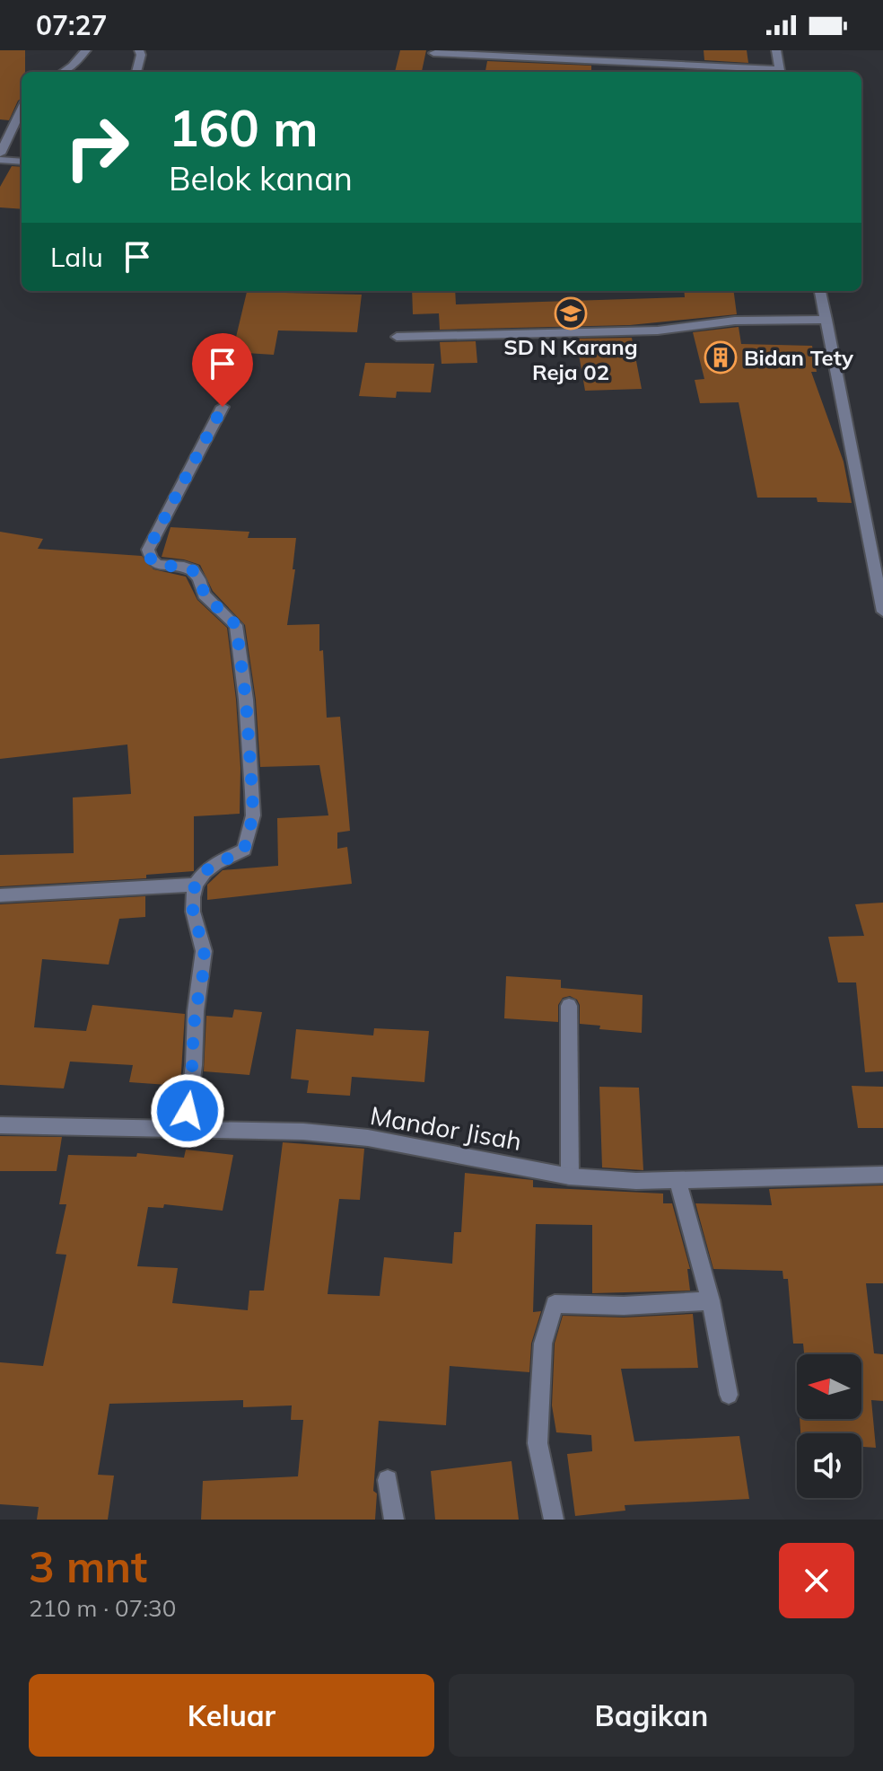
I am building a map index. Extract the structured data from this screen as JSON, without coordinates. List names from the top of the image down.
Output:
{
  "streets": {
    "street": ["Mandor Jisah"]
  },
  "places": {
    "school or university": ["SD N Karang Reja 02"],
    "building": ["Bidan Tety"]
  },
  "north": "left",
  "page": {
    "status": "07:27",
    "turn": ["160 m", "Belok kanan"],
    "then": "Lalu",
    "heading": ["3 mnt", "210 m · 07:30"],
    "buttons": ["Keluar", "Bagikan"]
  }
}
